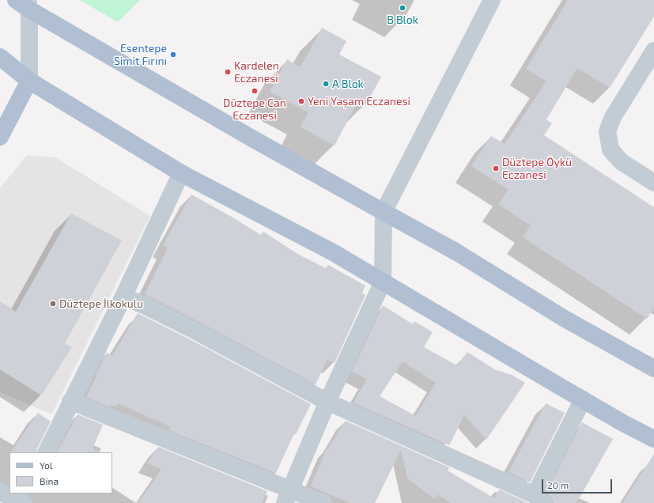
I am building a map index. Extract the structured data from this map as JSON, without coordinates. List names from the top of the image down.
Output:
{
  "places": [
    "B Blok",
    "Esentepe Simit Fırını",
    "Kardelen Eczanesi",
    "A Blok",
    "Düztepe Can Eczanesi",
    "Yeni Yaşam Eczanesi",
    "Düztepe Öykü Eczanesi",
    "Düztepe İlkokulu"
  ],
  "legend": ["Yol", "Bina"],
  "scale_bar": "20 m"
}
